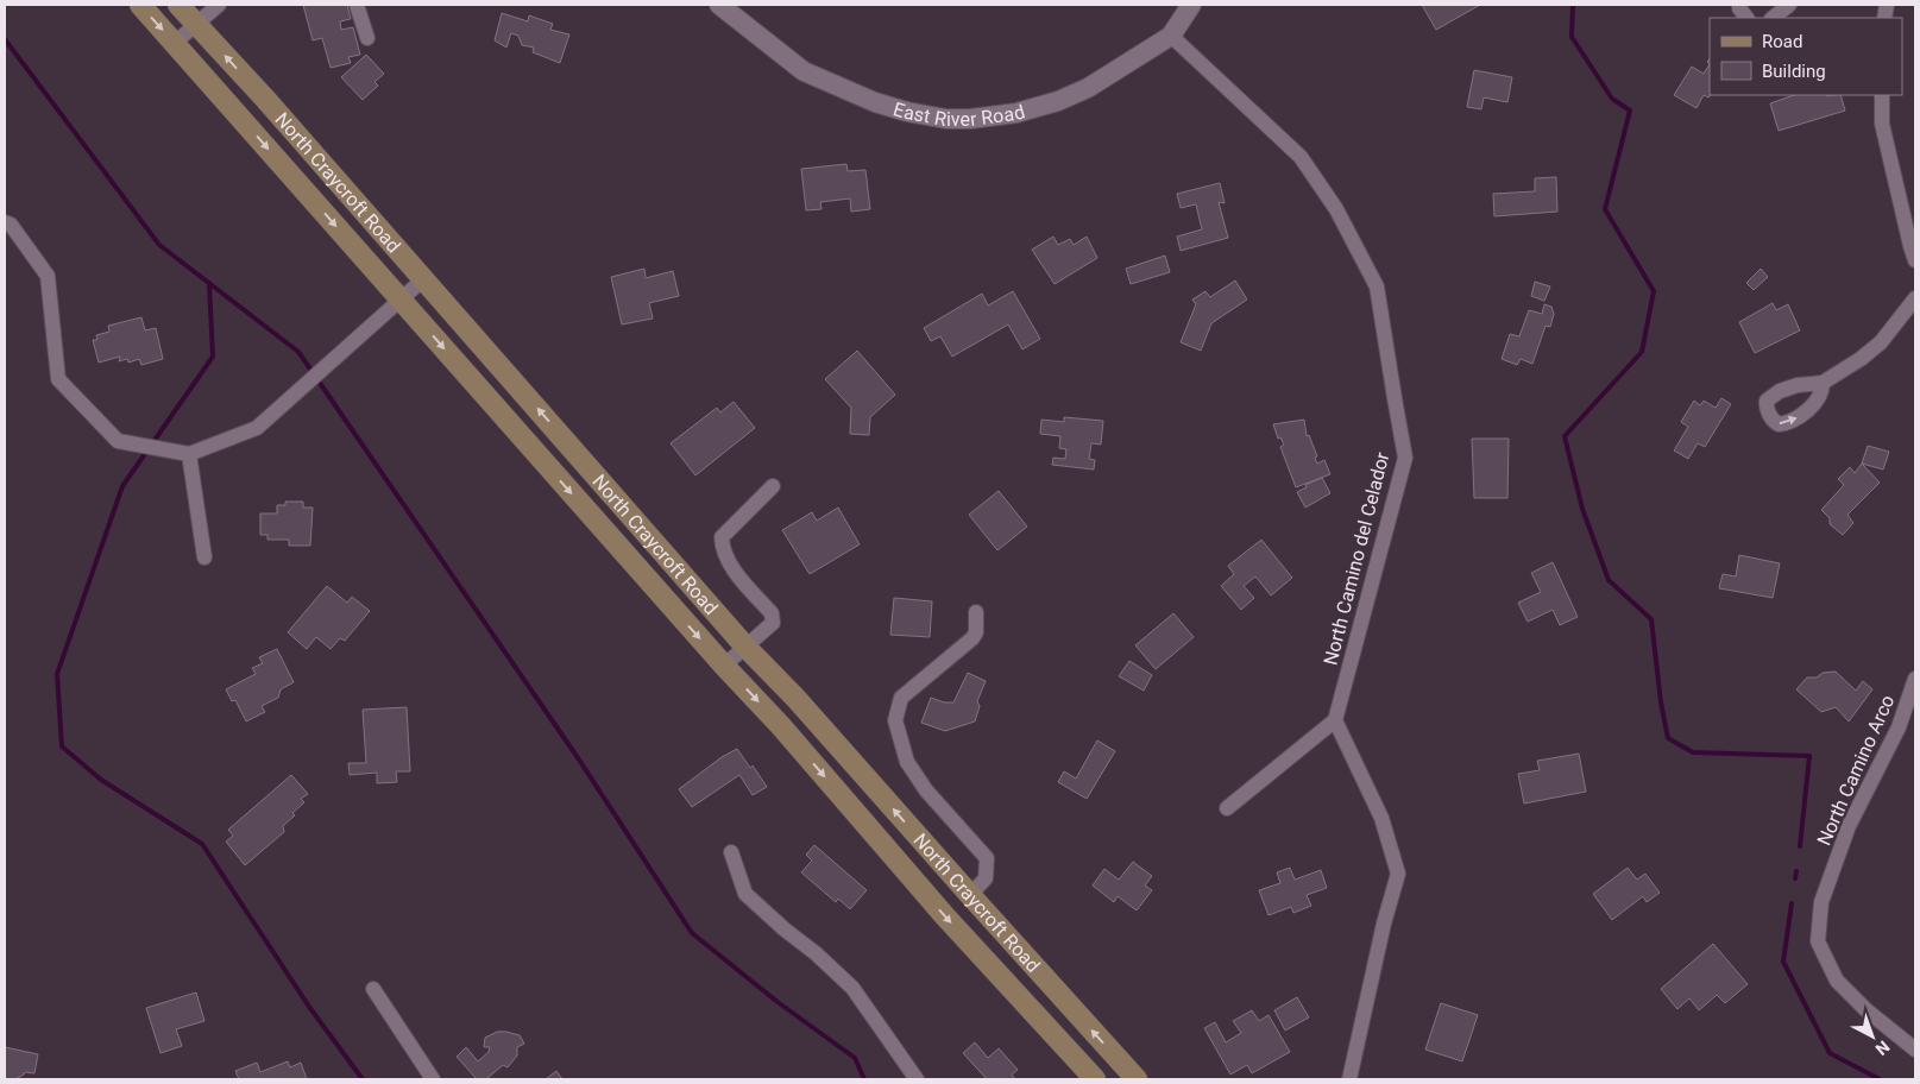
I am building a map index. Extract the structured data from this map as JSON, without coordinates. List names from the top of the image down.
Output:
{
  "streets": {
    "main road": ["North Craycroft Road"],
    "street": ["East River Road", "North Camino del Celador", "North Camino Arco"]
  },
  "crossings": [
    ["East River Road", "North Camino del Celador"]
  ],
  "legend": ["Road", "Building"],
  "north": "bottom right"
}
